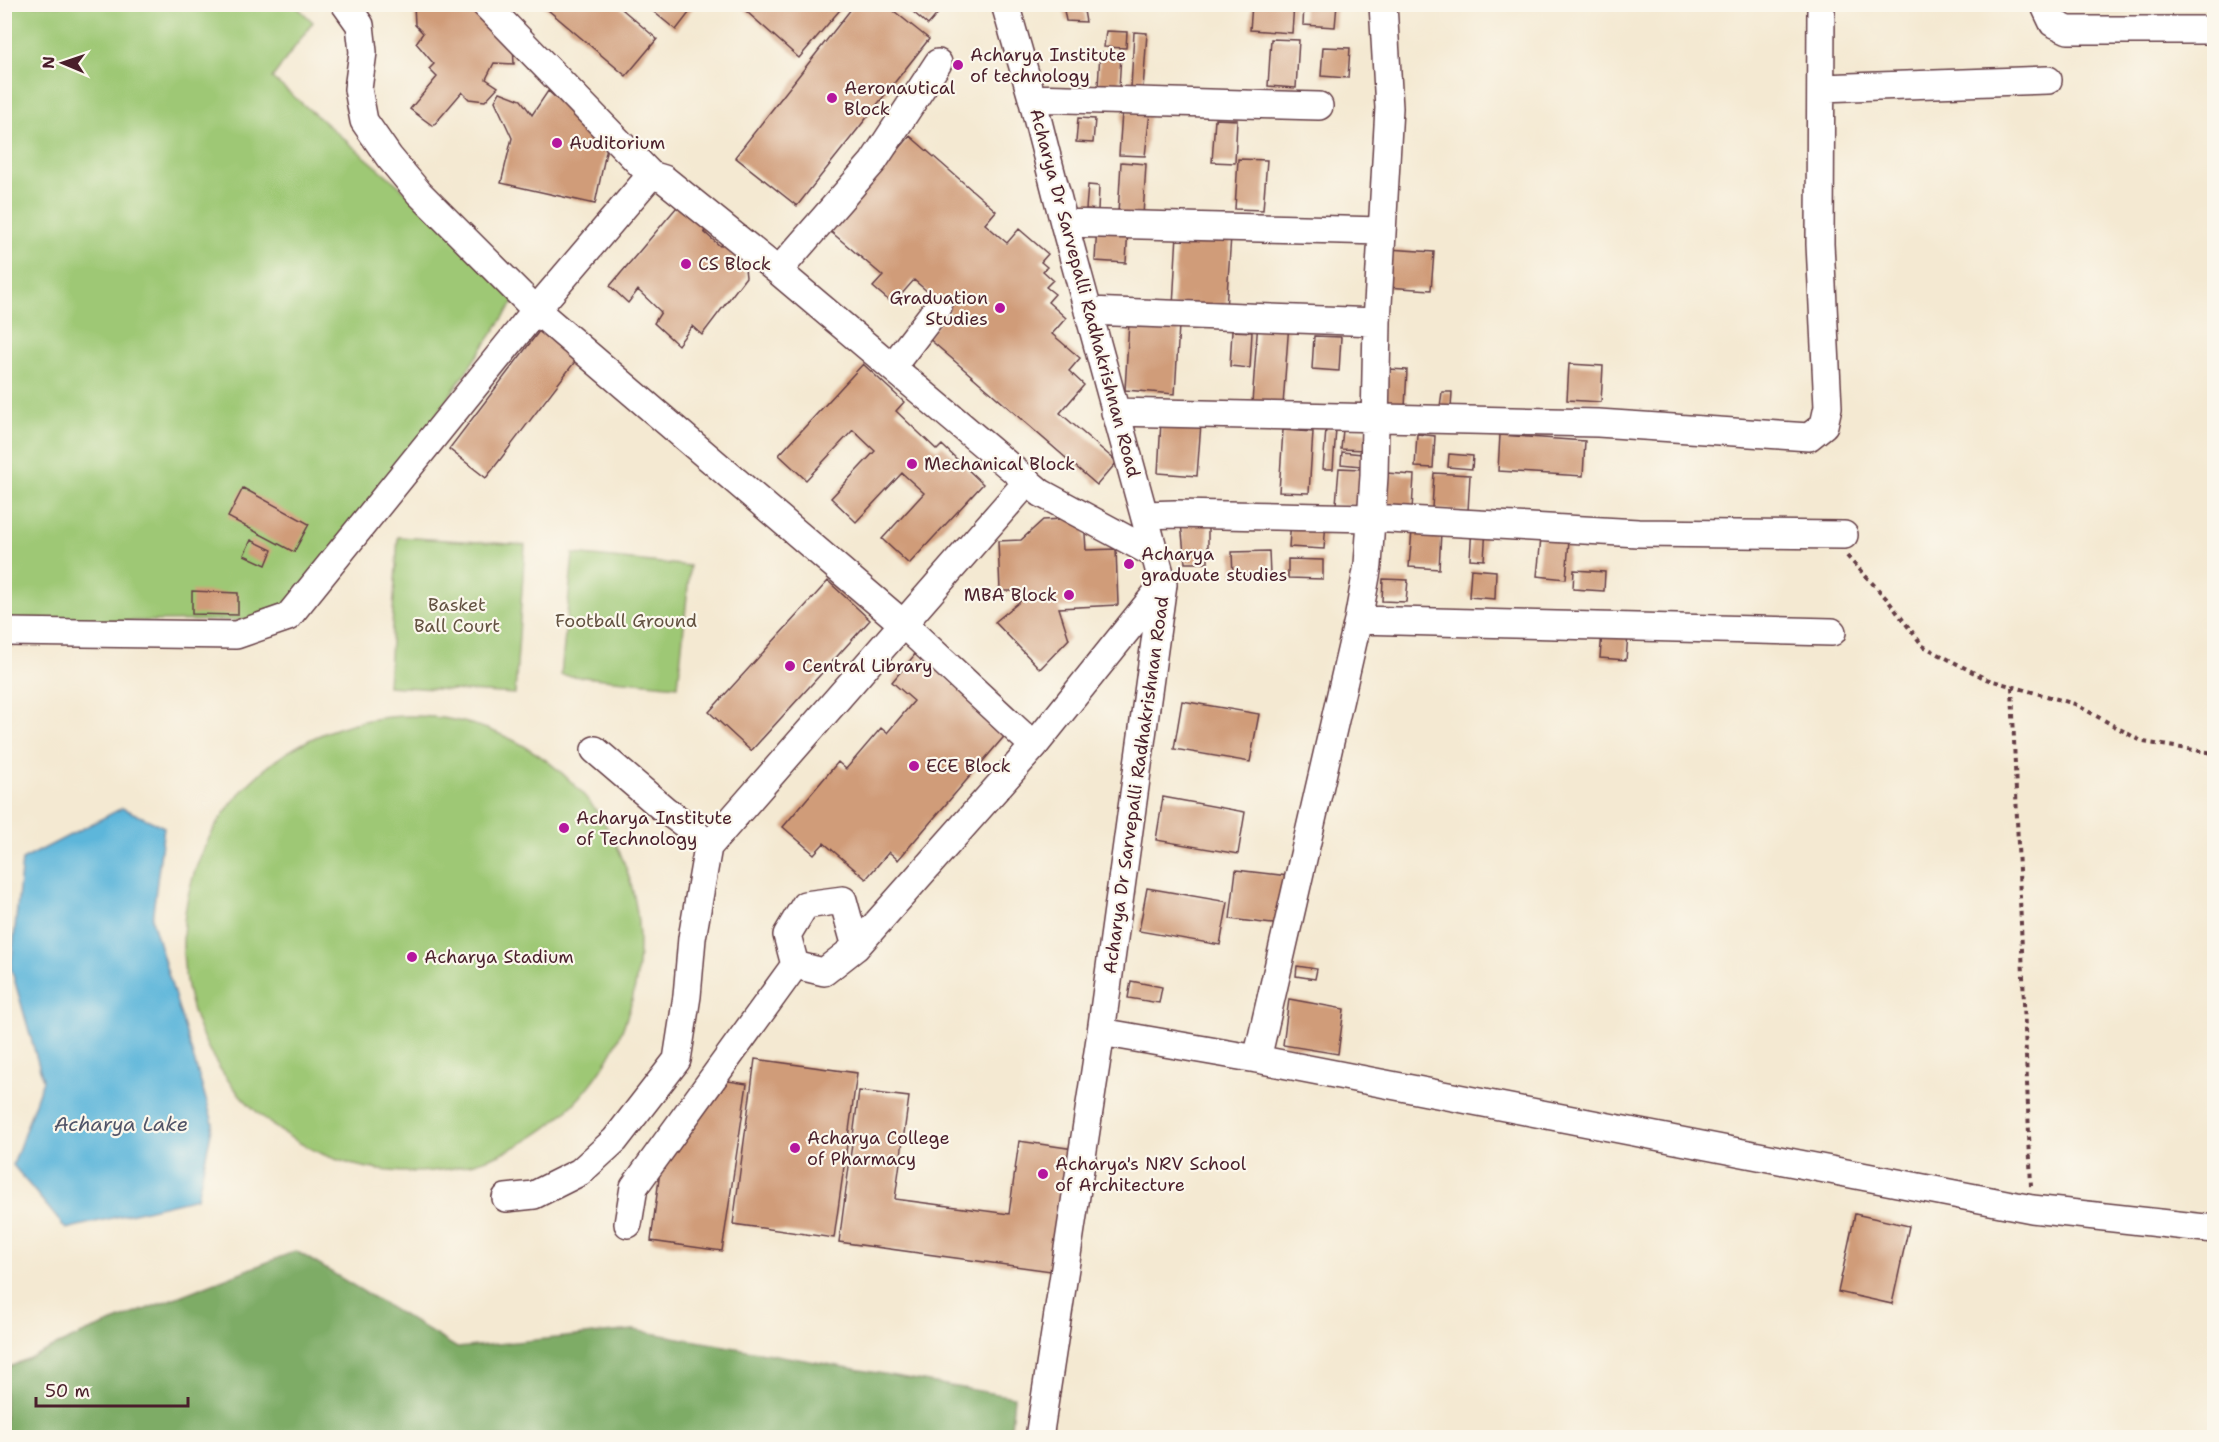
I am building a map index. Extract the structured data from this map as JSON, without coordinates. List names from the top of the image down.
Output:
{
  "streets": {
    "street": ["Acharya Dr Sarvepalli Radhakrishnan Road"]
  },
  "water": ["Acharya Lake"],
  "parks": ["Basket Ball Court", "Football Ground"],
  "places": [
    "Acharya Institute of technology",
    "Aeronautical Block",
    "Auditorium",
    "CS Block",
    "Graduation Studies",
    "Mechanical Block",
    "Acharya graduate studies",
    "MBA Block",
    "Central Library",
    "ECE Block",
    "Acharya Institute of Technology",
    "Acharya Stadium",
    "Acharya College of Pharmacy",
    "Acharya's NRV School of Architecture"
  ],
  "scale_bar": "50 m",
  "north": "left"
}
